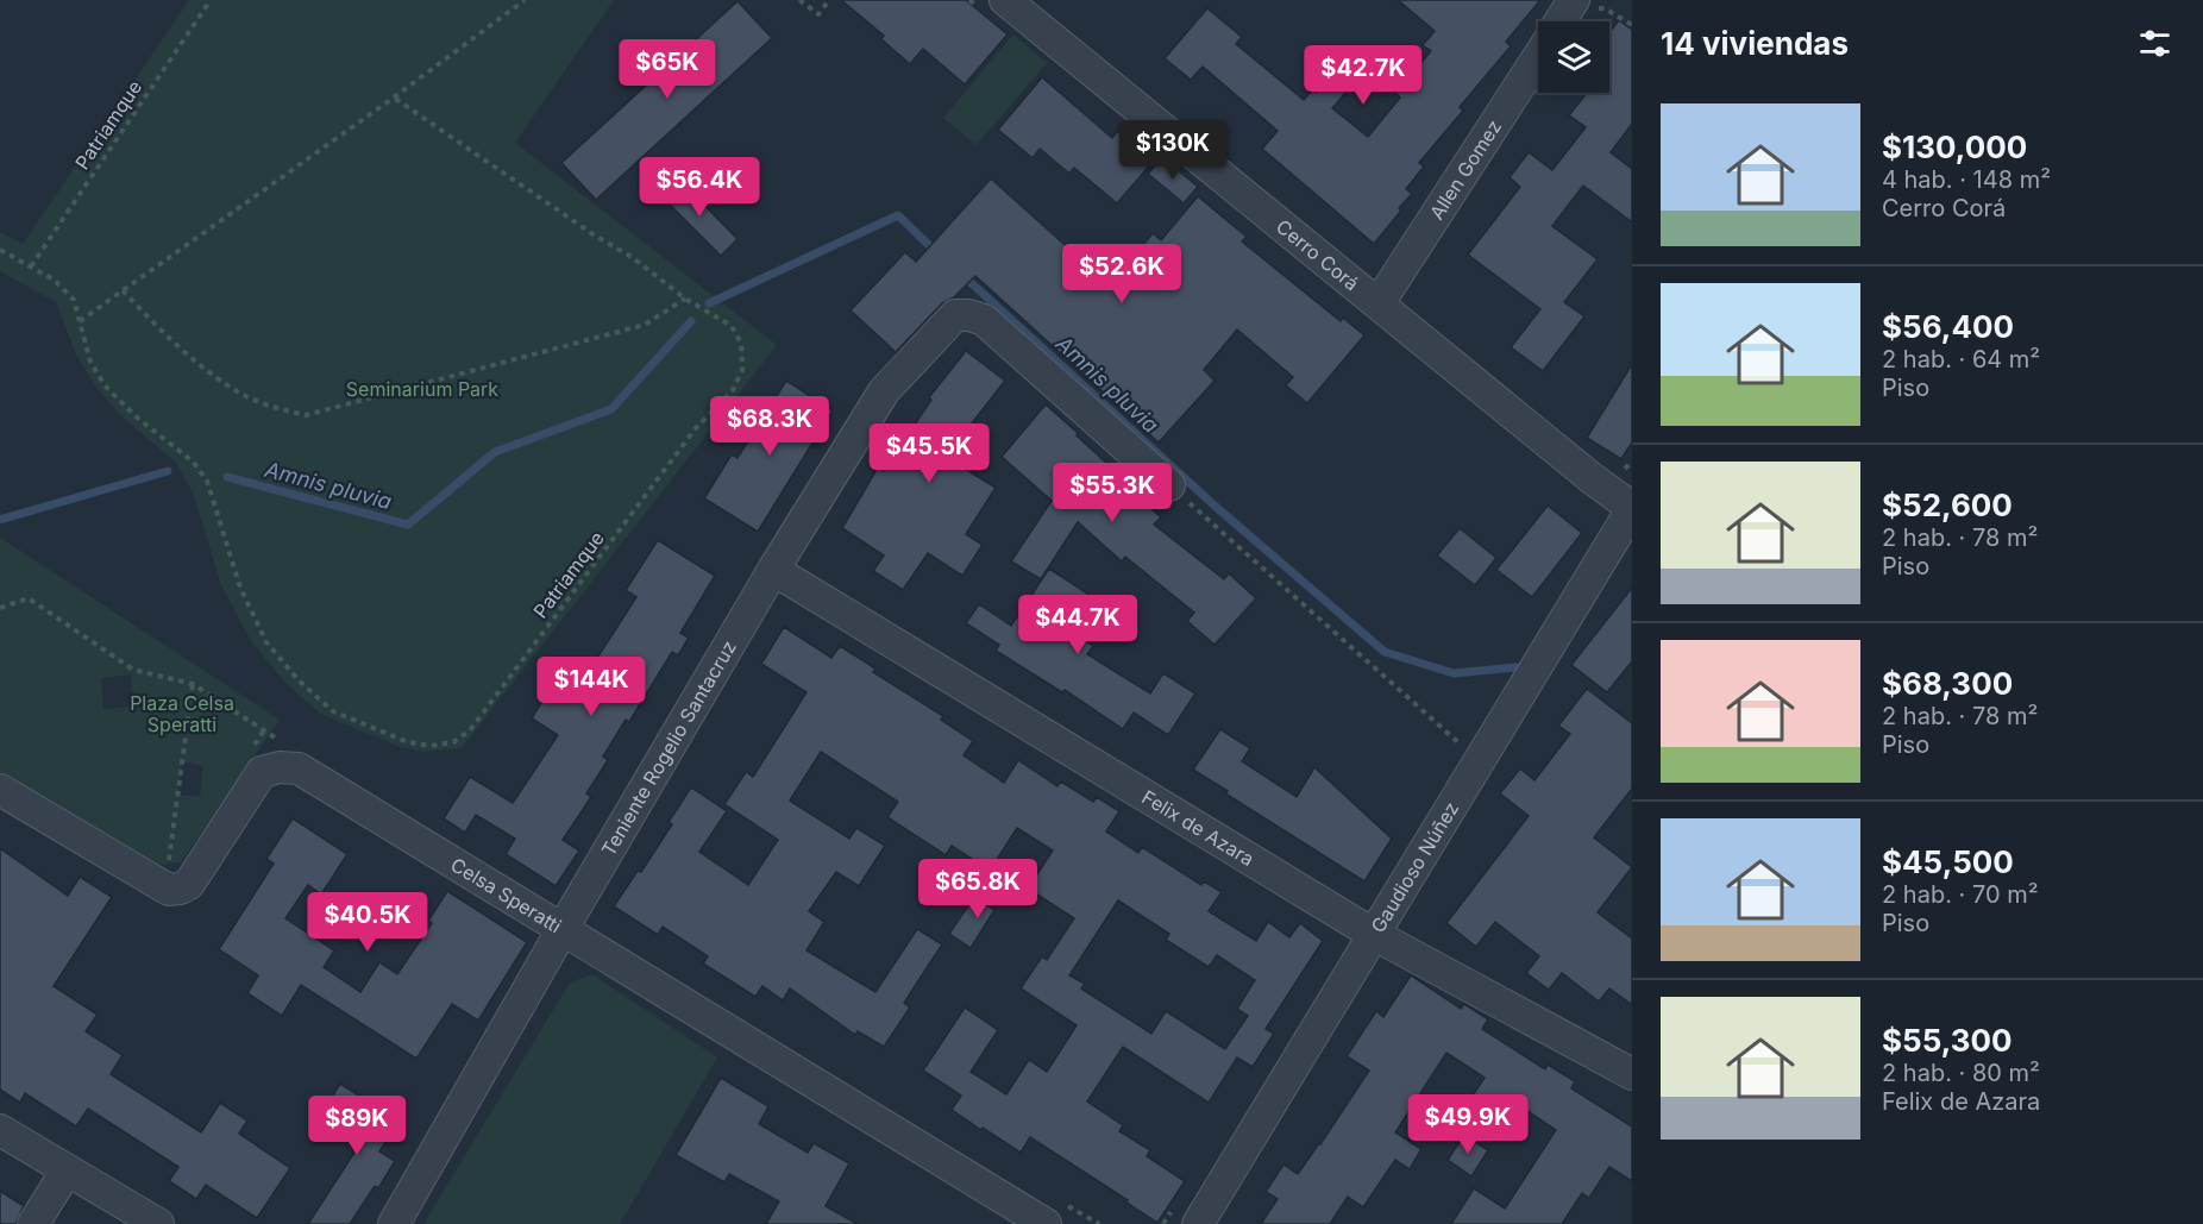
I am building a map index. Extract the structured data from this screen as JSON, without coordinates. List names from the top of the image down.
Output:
{
  "streets": {
    "street": [
      "Allen Gomez",
      "Cerro Corá",
      "Teniente Rogelio Santacruz",
      "Felix de Azara",
      "Gaudioso Núñez",
      "Celsa Speratti"
    ],
    "path": ["Patriamque"]
  },
  "crossings": [
    ["Allen Gomez", "Cerro Corá"],
    ["Cerro Corá", "Gaudioso Núñez"],
    ["Teniente Rogelio Santacruz", "Felix de Azara"],
    ["Teniente Rogelio Santacruz", "Celsa Speratti"],
    ["Felix de Azara", "Gaudioso Núñez"]
  ],
  "water": ["Amnis pluvia"],
  "parks": ["Seminarium Park", "Plaza Celsa Speratti"],
  "page": {
    "heading": "14 viviendas",
    "price": [
      "$65K",
      "$42.7K",
      "$130K",
      "$56.4K",
      "$52.6K",
      "$68.3K",
      "$45.5K",
      "$55.3K",
      "$44.7K",
      "$144K",
      "$65.8K",
      "$40.5K",
      "$49.9K",
      "$89K"
    ],
    "list": [
      {
        "name": "$130,000",
        "note": "4 hab. · 148 m² · Cerro Corá"
      },
      {
        "name": "$56,400",
        "note": "2 hab. · 64 m² · Piso"
      },
      {
        "name": "$52,600",
        "note": "2 hab. · 78 m² · Piso"
      },
      {
        "name": "$68,300",
        "note": "2 hab. · 78 m² · Piso"
      },
      {
        "name": "$45,500",
        "note": "2 hab. · 70 m² · Piso"
      },
      {
        "name": "$55,300",
        "note": "2 hab. · 80 m² · Felix de Azara"
      }
    ]
  }
}
